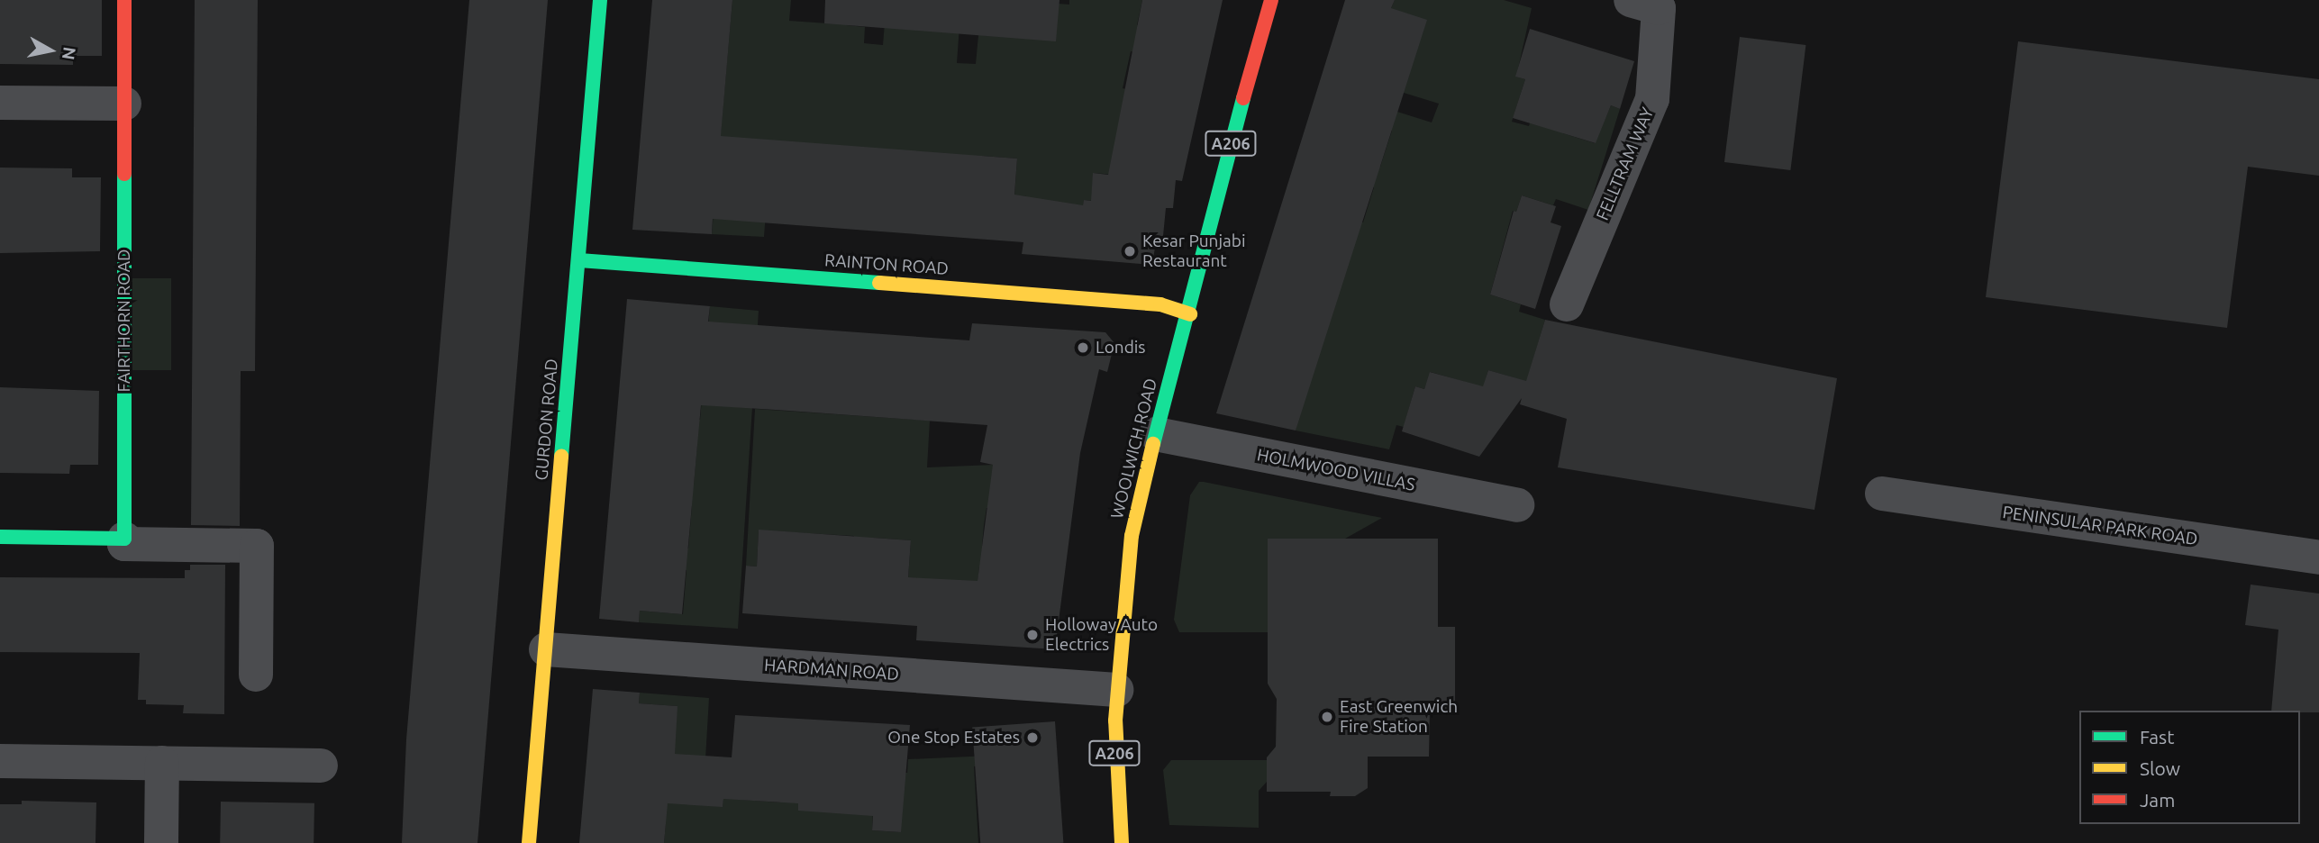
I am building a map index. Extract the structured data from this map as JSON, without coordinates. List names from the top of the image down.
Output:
{
  "streets": {
    "street": [
      "A206",
      "FELLTRAM WAY",
      "RAINTON ROAD",
      "FAIRTHORN ROAD",
      "GURDON ROAD",
      "WOOLWICH ROAD",
      "HOLMWOOD VILLAS",
      "PENINSULAR PARK ROAD",
      "HARDMAN ROAD"
    ]
  },
  "crossings": [
    ["RAINTON ROAD", "GURDON ROAD"],
    ["RAINTON ROAD", "WOOLWICH ROAD"],
    ["GURDON ROAD", "HARDMAN ROAD"],
    ["WOOLWICH ROAD", "HOLMWOOD VILLAS"],
    ["WOOLWICH ROAD", "HARDMAN ROAD"]
  ],
  "places": [
    "Kesar Punjabi Restaurant",
    "Londis",
    "Holloway Auto Electrics",
    "East Greenwich Fire Station",
    "One Stop Estates"
  ],
  "legend": ["Fast", "Slow", "Jam"],
  "north": "right"
}
